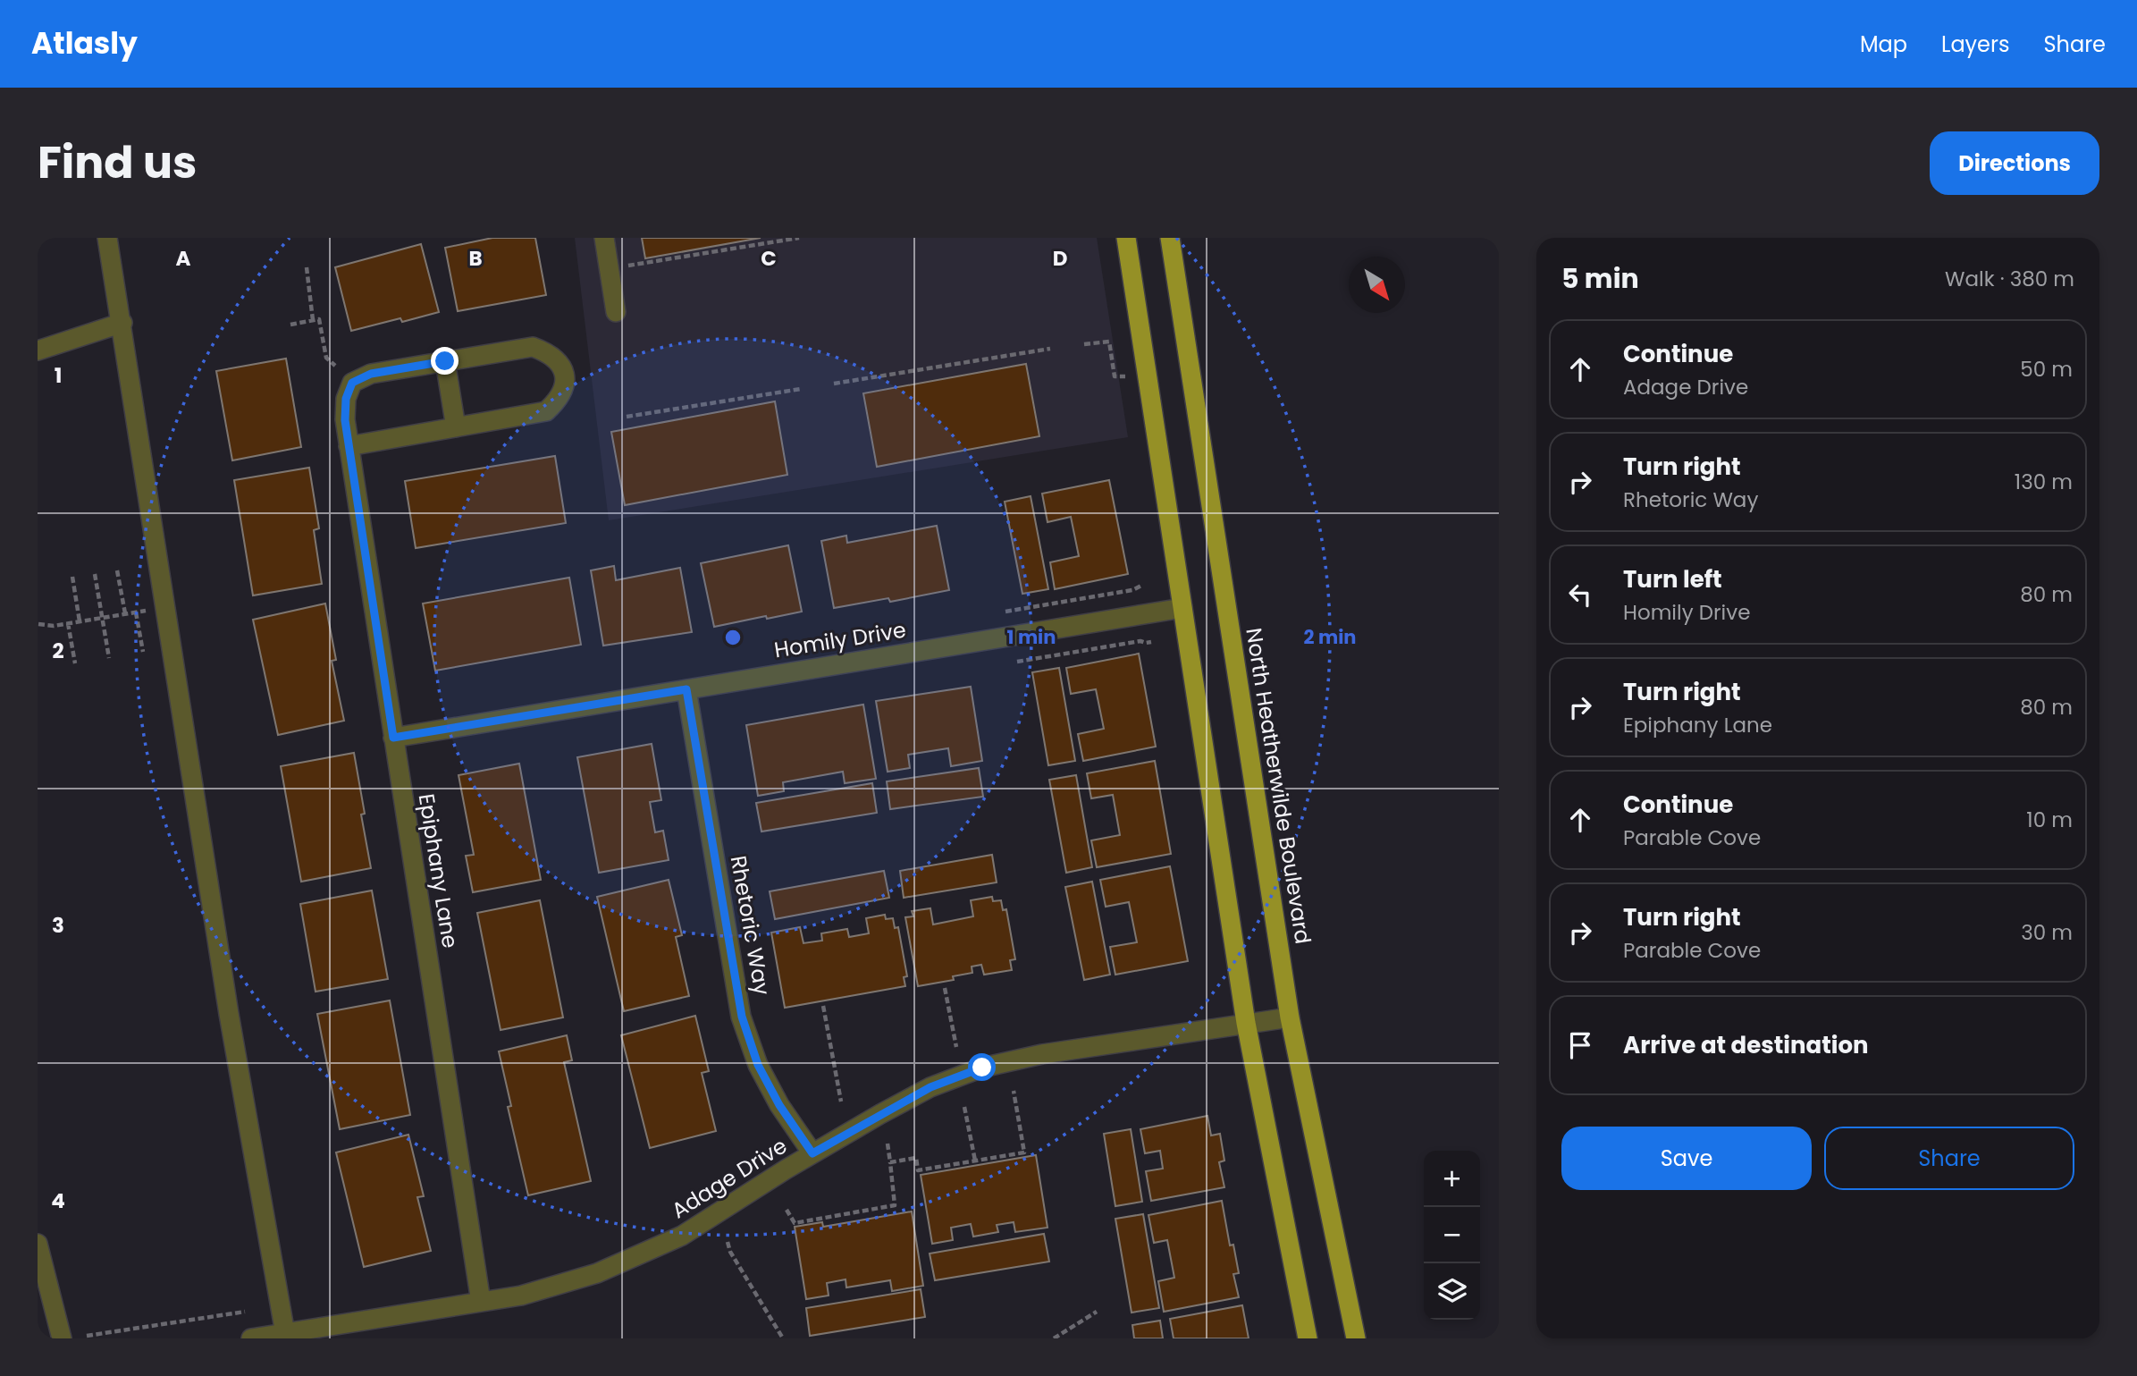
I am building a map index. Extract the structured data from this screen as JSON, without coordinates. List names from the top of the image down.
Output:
{
  "streets": {
    "main road": ["North Heatherwilde Boulevard"],
    "street": [
      "Homily Drive",
      "Epiphany Lane",
      "Rhetoric Way",
      "Adage Drive"
    ]
  },
  "crossings": [
    ["Homily Drive", "Epiphany Lane"],
    ["Homily Drive", "Rhetoric Way"],
    ["North Heatherwilde Boulevard", "Adage Drive"],
    ["Epiphany Lane", "Adage Drive"],
    ["Rhetoric Way", "Adage Drive"]
  ],
  "north": "bottom right",
  "page": {
    "header": "Atlasly",
    "nav": ["Map", "Layers", "Share"],
    "title": "Find us",
    "buttons": [
      "Directions",
      ["Save", "Share"]
    ],
    "heading": ["5 min", "Walk · 380 m"],
    "list": [
      ["Continue", "Adage Drive", "50 m"],
      ["Turn right", "Rhetoric Way", "130 m"],
      ["Turn left", "Homily Drive", "80 m"],
      ["Turn right", "Epiphany Lane", "80 m"],
      ["Continue", "Parable Cove", "10 m"],
      ["Turn right", "Parable Cove", "30 m"],
      "Arrive at destination"
    ],
    "map_buttons": ["+", "−"]
  },
  "grid": {
    "columns": [
      "A",
      "B",
      "C",
      "D"
    ],
    "rows": [
      "1",
      "2",
      "3",
      "4"
    ]
  },
  "rings": ["1 min", "2 min"]
}
